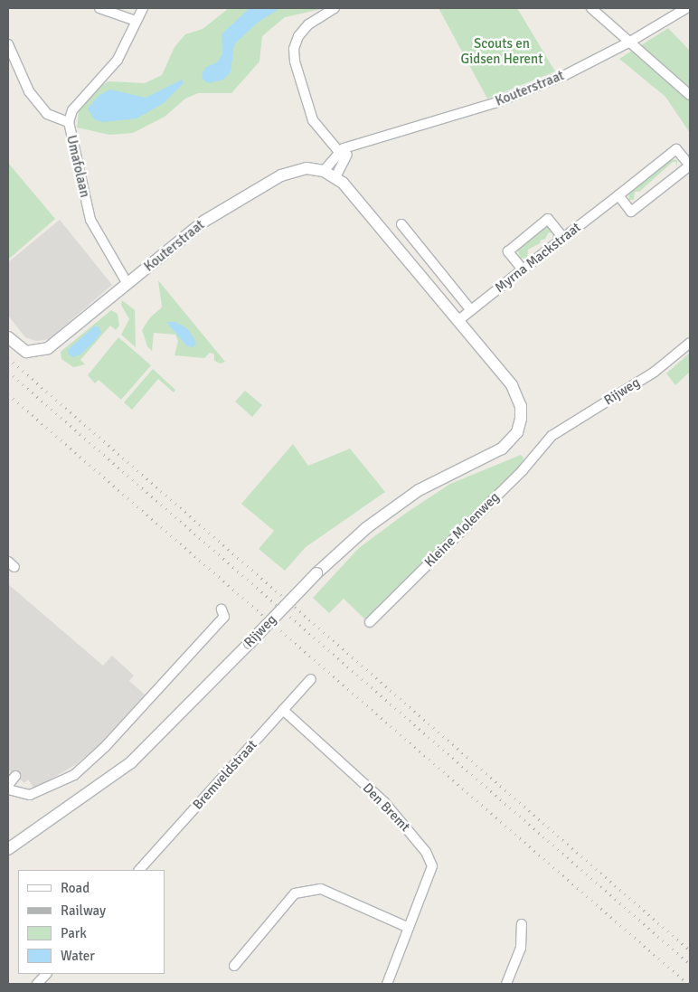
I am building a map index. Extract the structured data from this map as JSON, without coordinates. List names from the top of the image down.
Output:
{
  "streets": {
    "street": [
      "Kouterstraat",
      "Umafolaan",
      "Myrna Mackstraat",
      "Rijweg",
      "Kleine Molenweg",
      "Bremveldstraat",
      "Den Bremt"
    ]
  },
  "crossings": [
    ["Kouterstraat", "Umafolaan"],
    ["Myrna Mackstraat", "Rijweg"],
    ["Rijweg", "Kleine Molenweg"],
    ["Bremveldstraat", "Den Bremt"]
  ],
  "parks": ["Scouts en Gidsen Herent"],
  "legend": [
    "Road",
    "Railway",
    "Park",
    "Water"
  ]
}
